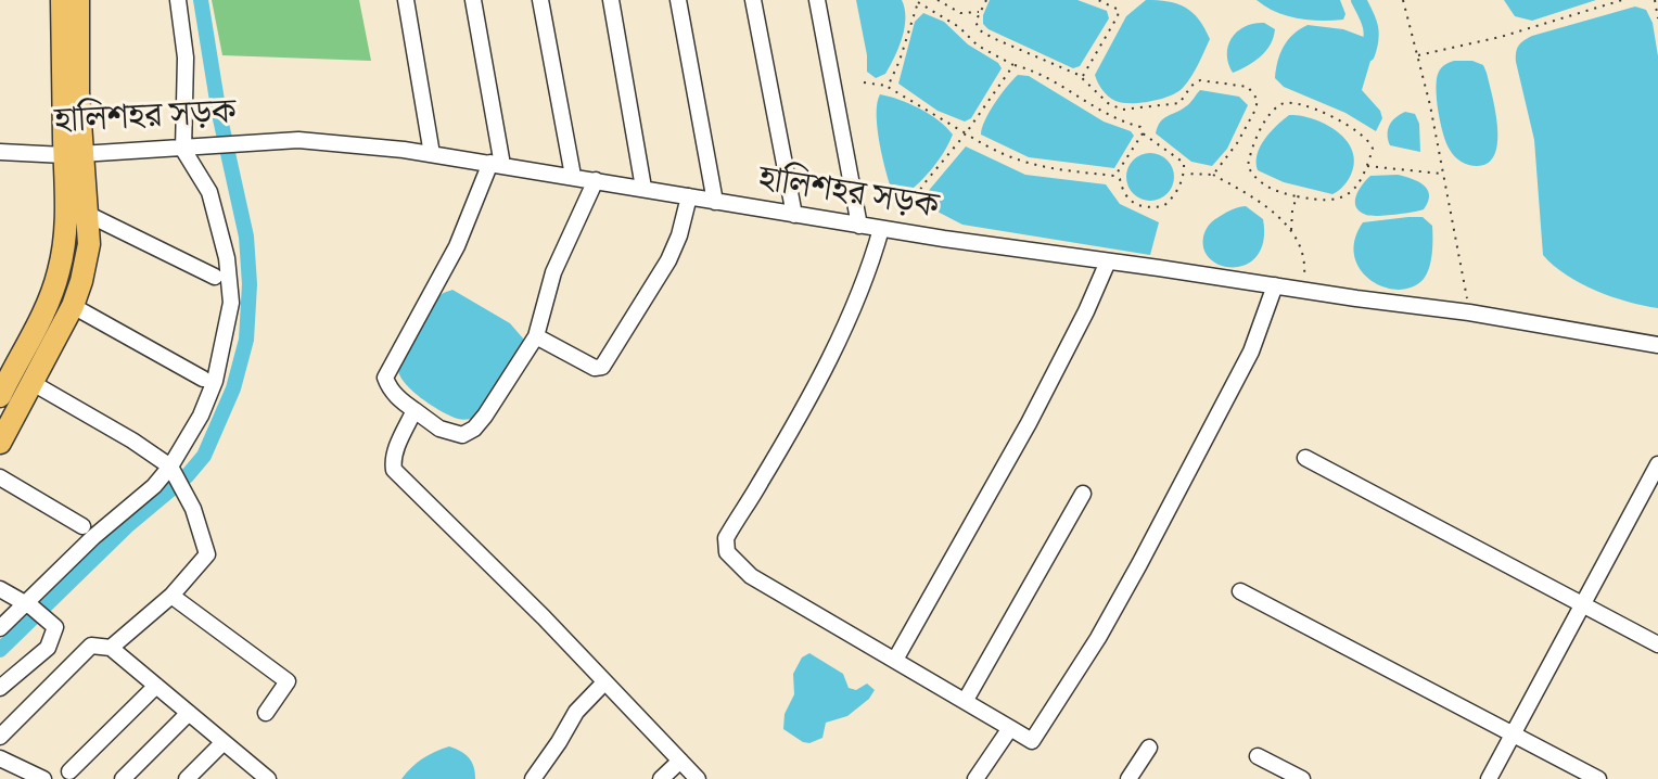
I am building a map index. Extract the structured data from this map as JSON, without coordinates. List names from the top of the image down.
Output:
{
  "streets": {
    "street": ["হালিশহর সড়ক"]
  }
}
